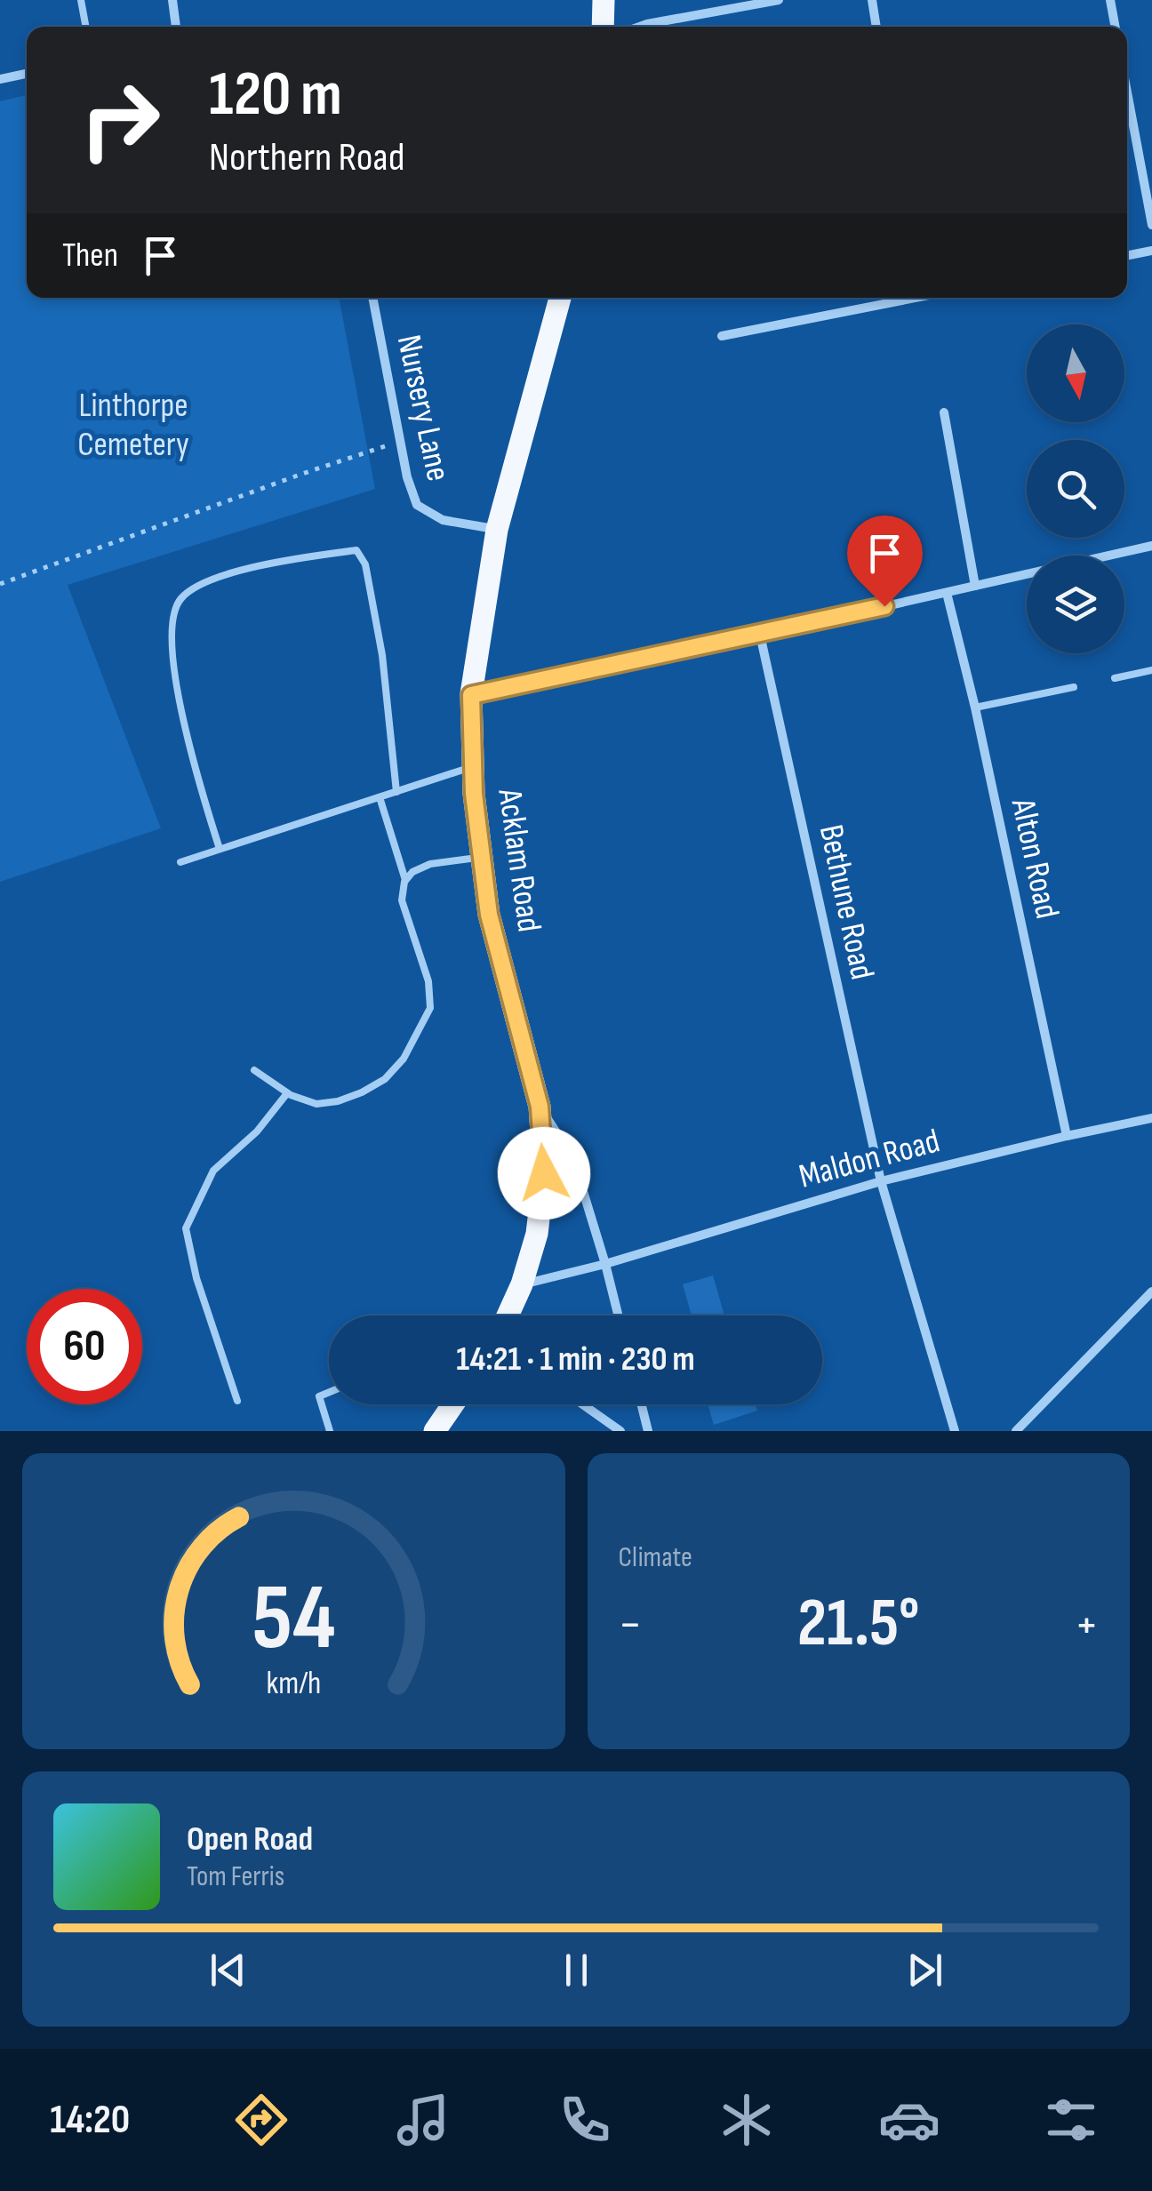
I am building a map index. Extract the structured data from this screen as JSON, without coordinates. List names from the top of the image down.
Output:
{
  "streets": {
    "main road": ["Acklam Road"],
    "street": [
      "Nursery Lane",
      "Alton Road",
      "Bethune Road",
      "Maldon Road"
    ]
  },
  "crossings": [
    ["Nursery Lane", "Acklam Road"],
    ["Alton Road", "Maldon Road"],
    ["Acklam Road", "Maldon Road"],
    ["Bethune Road", "Maldon Road"]
  ],
  "parks": ["Linthorpe Cemetery"],
  "north": "bottom",
  "page": {
    "turn": ["120 m", "Northern Road"],
    "then": "Then",
    "limit": "60",
    "trip": "14:21 · 1 min · 230 m",
    "tile": "Climate",
    "heat": ["−", "21.5°", "+"],
    "song": ["Open Road", "Tom Ferris"],
    "tabs": "14:20",
    "gauge": ["54", "km/h"]
  }
}
